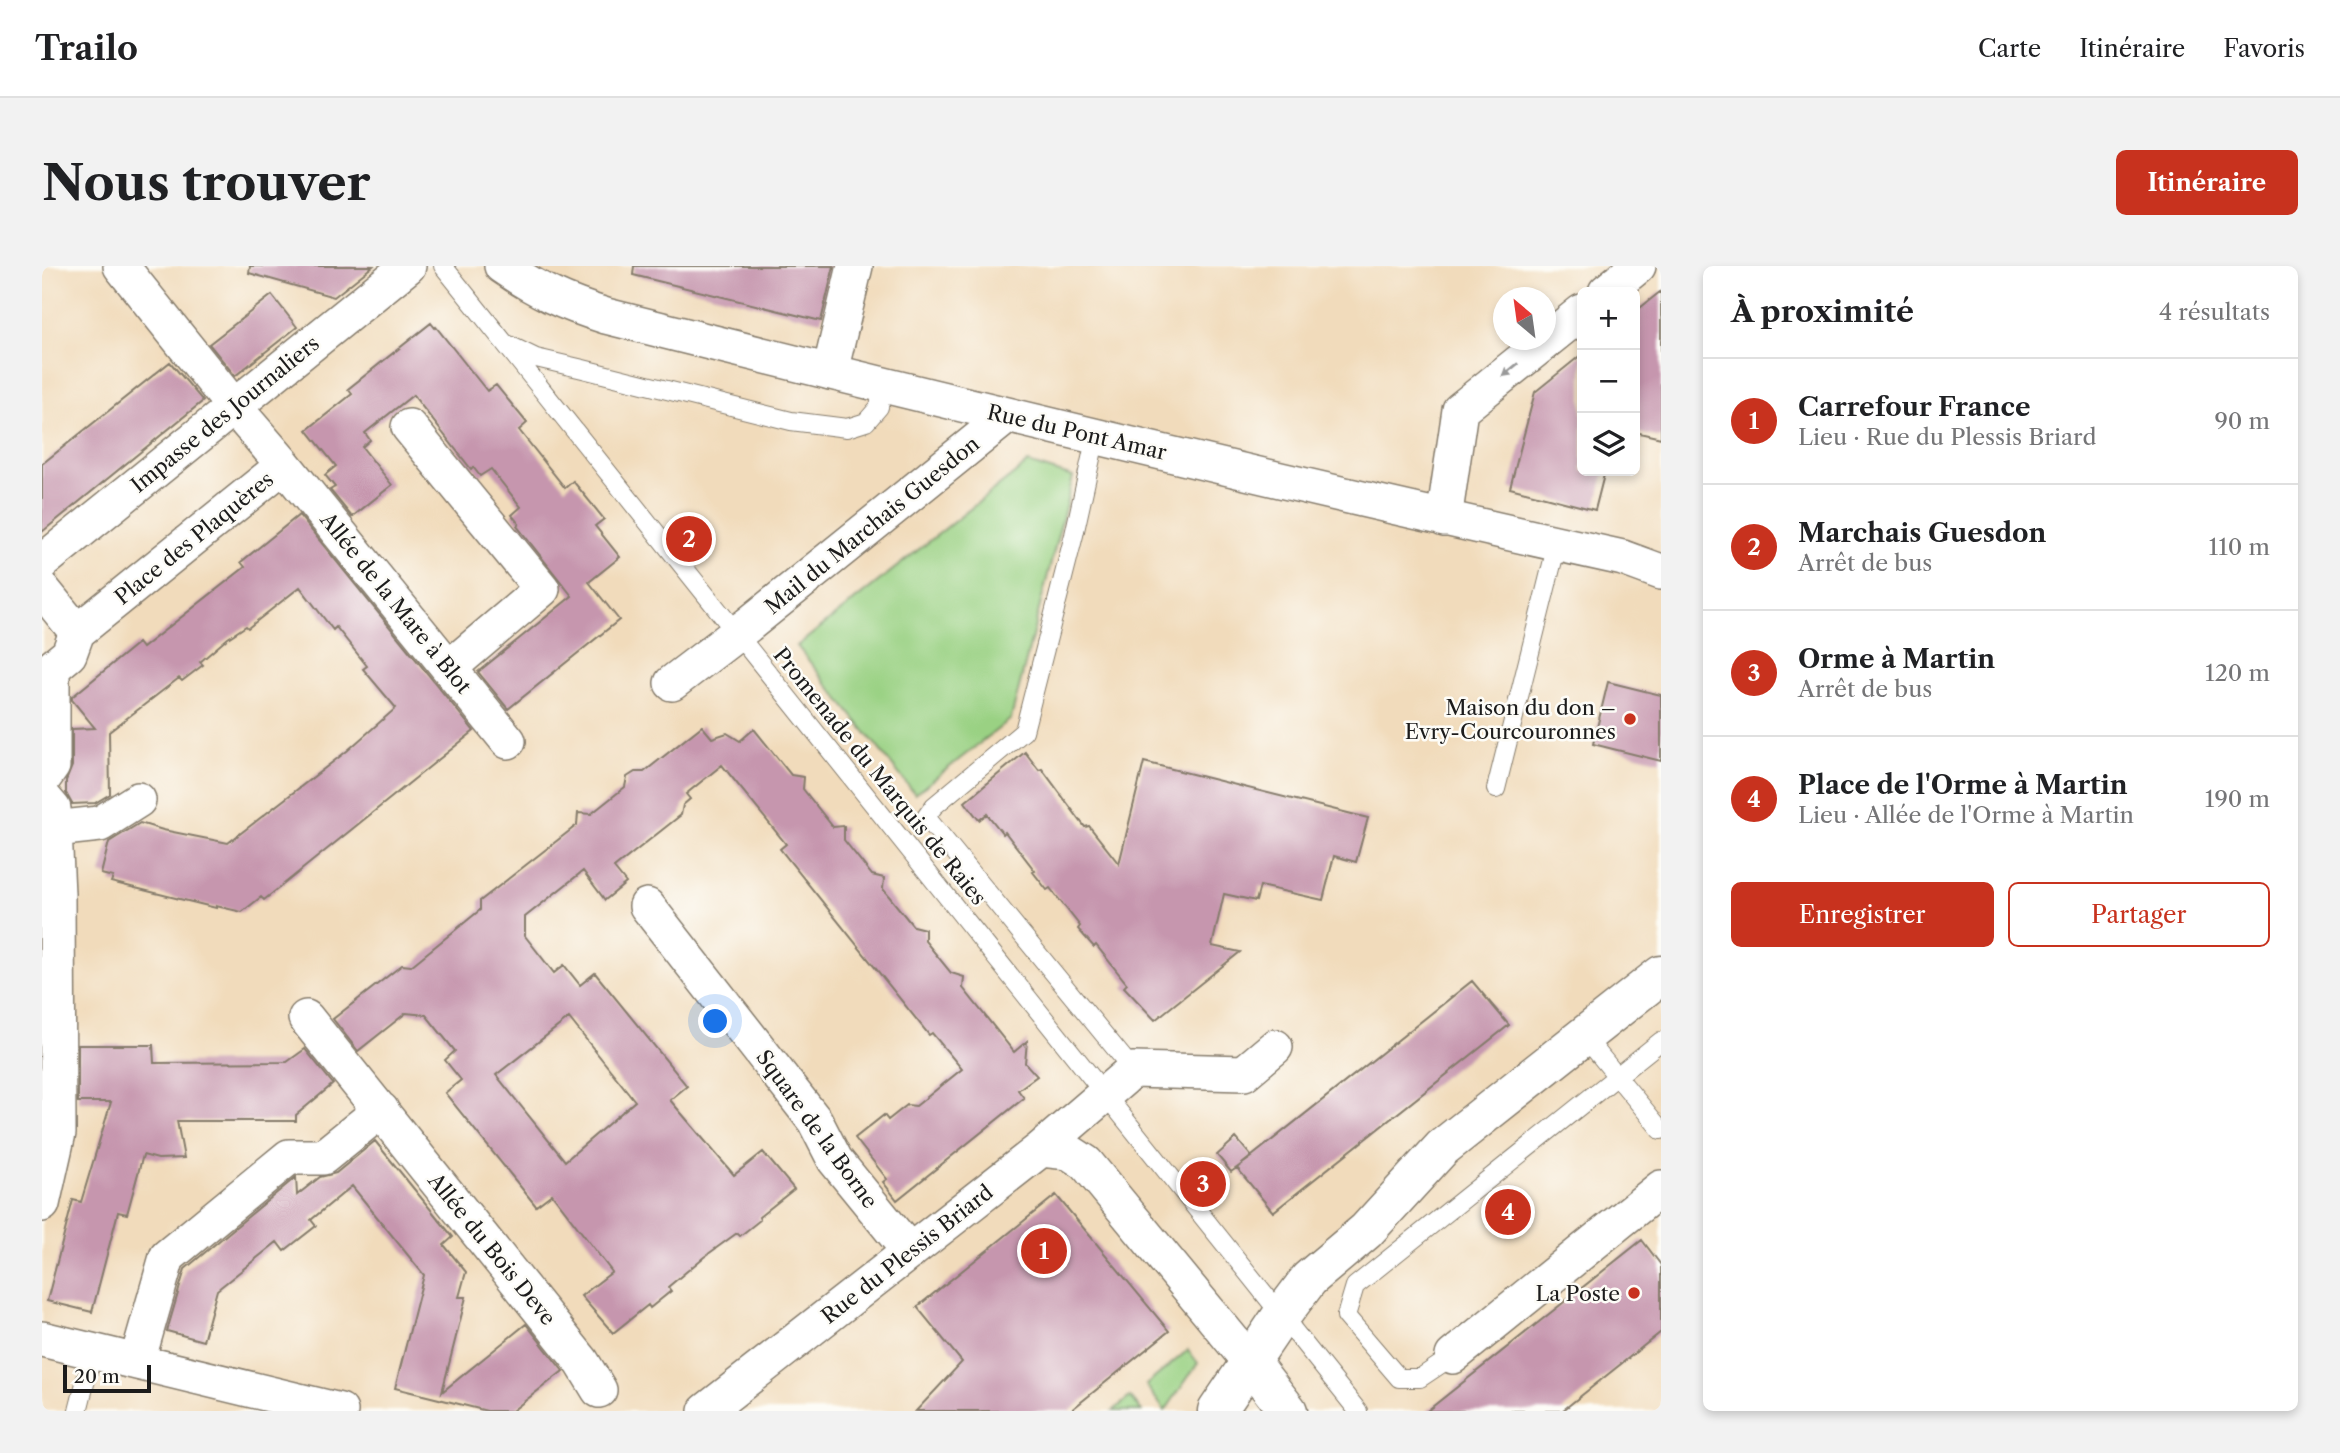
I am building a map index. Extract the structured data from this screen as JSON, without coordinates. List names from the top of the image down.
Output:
{
  "streets": {
    "street": [
      "Impasse des Journaliers",
      "Rue du Pont Amar",
      "Mail du Marchais Guesdon",
      "Place des Plaquères",
      "Allée de la Mare à Blot",
      "Square de la Borne",
      "Allée du Bois Deve",
      "Rue du Plessis Briard"
    ],
    "lane": ["Promenade du Marquis de Raies"]
  },
  "crossings": [
    ["Impasse des Journaliers", "Place des Plaquères"],
    ["Rue du Pont Amar", "Mail du Marchais Guesdon"],
    ["Mail du Marchais Guesdon", "Promenade du Marquis de Raies"],
    ["Place des Plaquères", "Allée de la Mare à Blot"],
    ["Promenade du Marquis de Raies", "Rue du Plessis Briard"],
    ["Square de la Borne", "Rue du Plessis Briard"]
  ],
  "places": ["Maison du don – Evry-Courcouronnes", "La Poste"],
  "scale_bar": "20 m",
  "north": "top left",
  "page": {
    "header": "Trailo",
    "nav": ["Carte", "Itinéraire", "Favoris"],
    "buttons": [
      "Itinéraire",
      ["Enregistrer", "Partager"]
    ],
    "title": "Nous trouver",
    "heading": ["À proximité", "4 résultats"],
    "map_buttons": ["+", "−"],
    "list": [
      {
        "mark": "1",
        "name": "Carrefour France",
        "note": "Lieu · Rue du Plessis Briard",
        "value": "90 m"
      },
      {
        "mark": "2",
        "name": "Marchais Guesdon",
        "note": "Arrêt de bus",
        "value": "110 m"
      },
      {
        "mark": "3",
        "name": "Orme à Martin",
        "note": "Arrêt de bus",
        "value": "120 m"
      },
      {
        "mark": "4",
        "name": "Place de l'Orme à Martin",
        "note": "Lieu · Allée de l'Orme à Martin",
        "value": "190 m"
      }
    ],
    "pins": [
      "2",
      "3",
      "4",
      "1"
    ],
    "scale": "20 m"
  }
}
